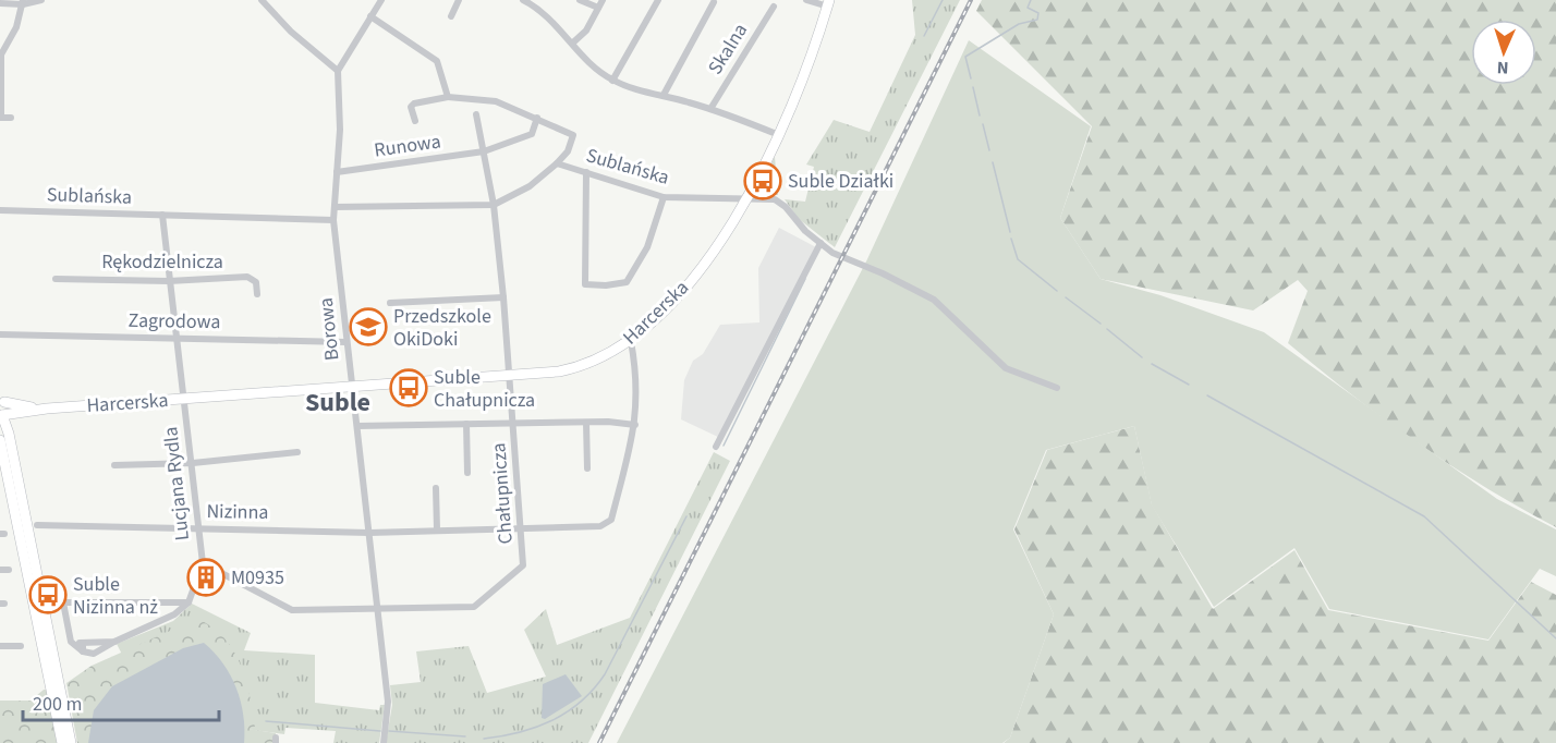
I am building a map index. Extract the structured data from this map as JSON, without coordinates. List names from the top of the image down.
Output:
{
  "streets": {
    "street": [
      "Skalna",
      "Runowa",
      "Sublańska",
      "Rękodzielnicza",
      "Harcerska",
      "Zagrodowa",
      "Borowa",
      "Lucjana Rydla",
      "Chałupnicza",
      "Nizinna"
    ]
  },
  "crossings": [
    ["Runowa", "Sublańska"],
    ["Runowa", "Borowa"],
    ["Sublańska", "Harcerska"],
    ["Sublańska", "Borowa"],
    ["Sublańska", "Lucjana Rydla"],
    ["Sublańska", "Chałupnicza"],
    ["Rękodzielnicza", "Lucjana Rydla"],
    ["Harcerska", "Borowa"],
    ["Harcerska", "Lucjana Rydla"],
    ["Harcerska", "Chałupnicza"],
    ["Harcerska", "Nizinna"],
    ["Zagrodowa", "Borowa"],
    ["Zagrodowa", "Lucjana Rydla"],
    ["Borowa", "Lucjana Rydla"],
    ["Borowa", "Chałupnicza"],
    ["Borowa", "Nizinna"],
    ["Lucjana Rydla", "Chałupnicza"],
    ["Lucjana Rydla", "Nizinna"],
    ["Chałupnicza", "Nizinna"]
  ],
  "districts": ["Suble"],
  "places": {
    "bus stop": ["Suble Działki", "Suble Chałupnicza", "Suble Nizinna nż"],
    "school or university": ["Przedszkole OkiDoki"],
    "building": ["M0935"]
  },
  "scale_bar": "200 m",
  "north": "bottom"
}
